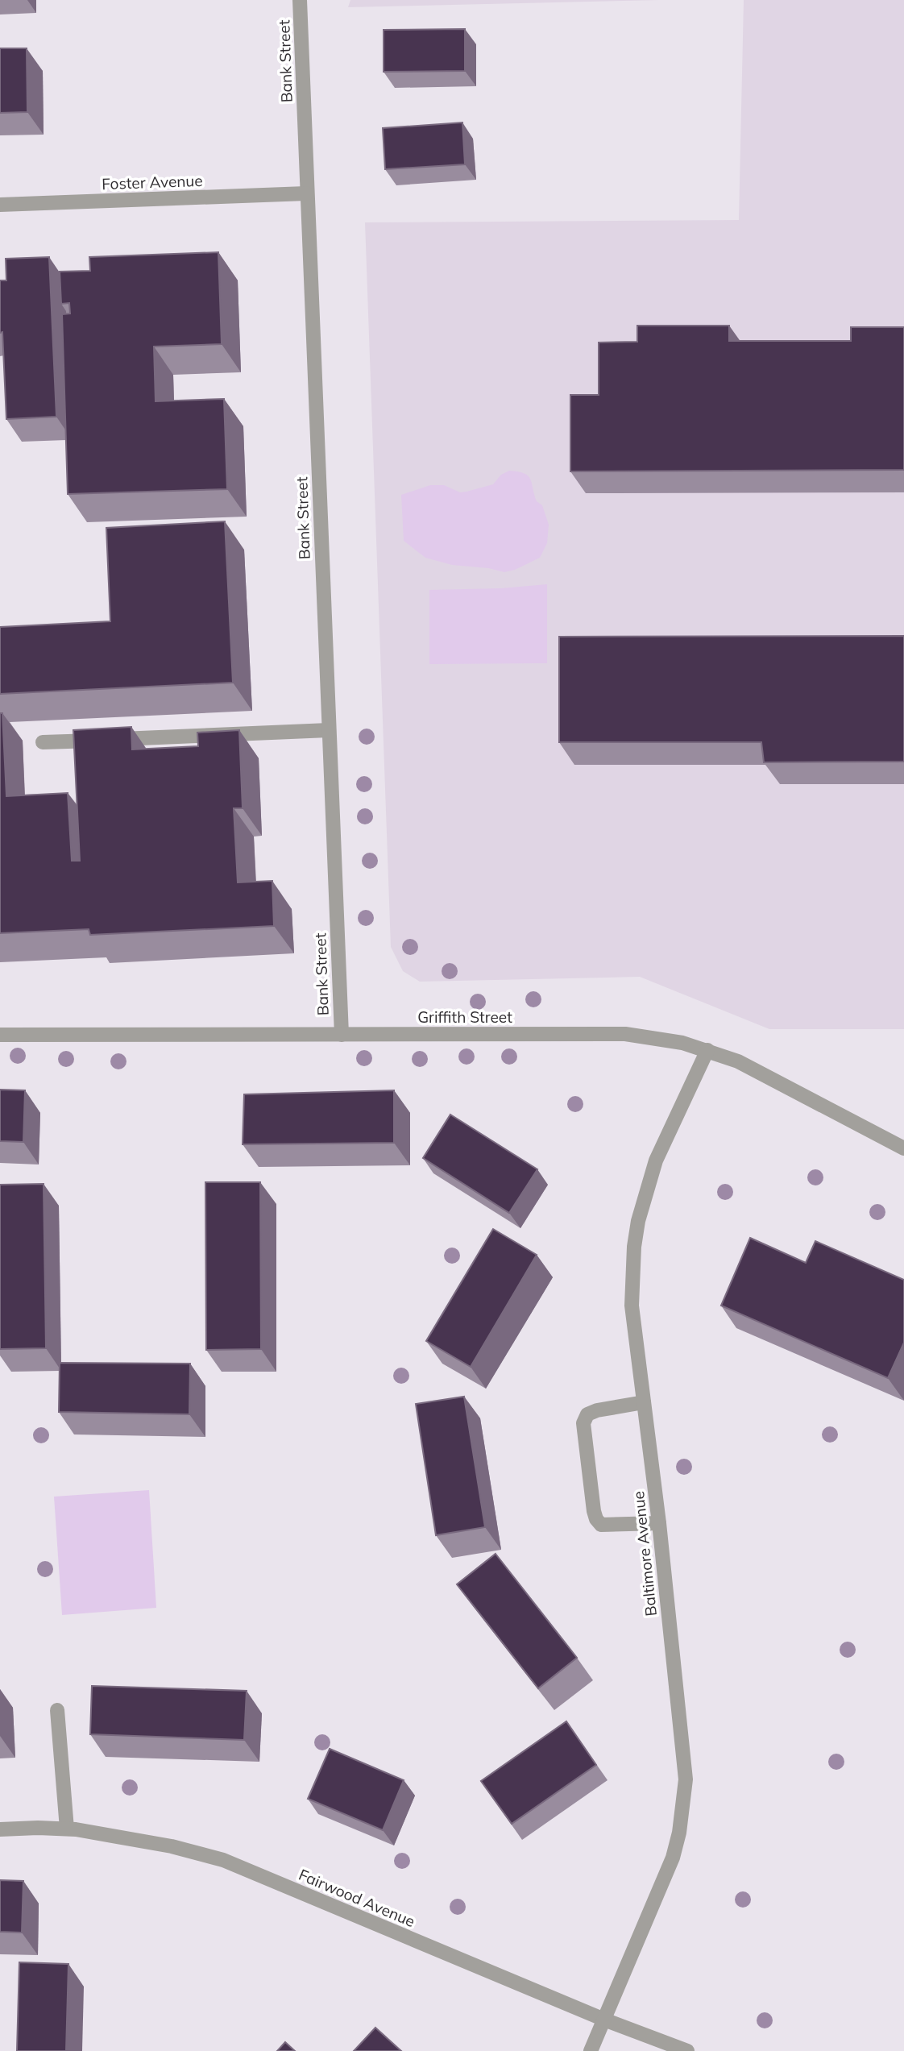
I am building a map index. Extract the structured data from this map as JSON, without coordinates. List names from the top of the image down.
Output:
{
  "streets": {
    "street": [
      "Bank Street",
      "Foster Avenue",
      "Griffith Street",
      "Baltimore Avenue",
      "Fairwood Avenue"
    ]
  },
  "crossings": [
    ["Bank Street", "Foster Avenue"],
    ["Bank Street", "Griffith Street"],
    ["Griffith Street", "Baltimore Avenue"],
    ["Baltimore Avenue", "Fairwood Avenue"]
  ]
}
